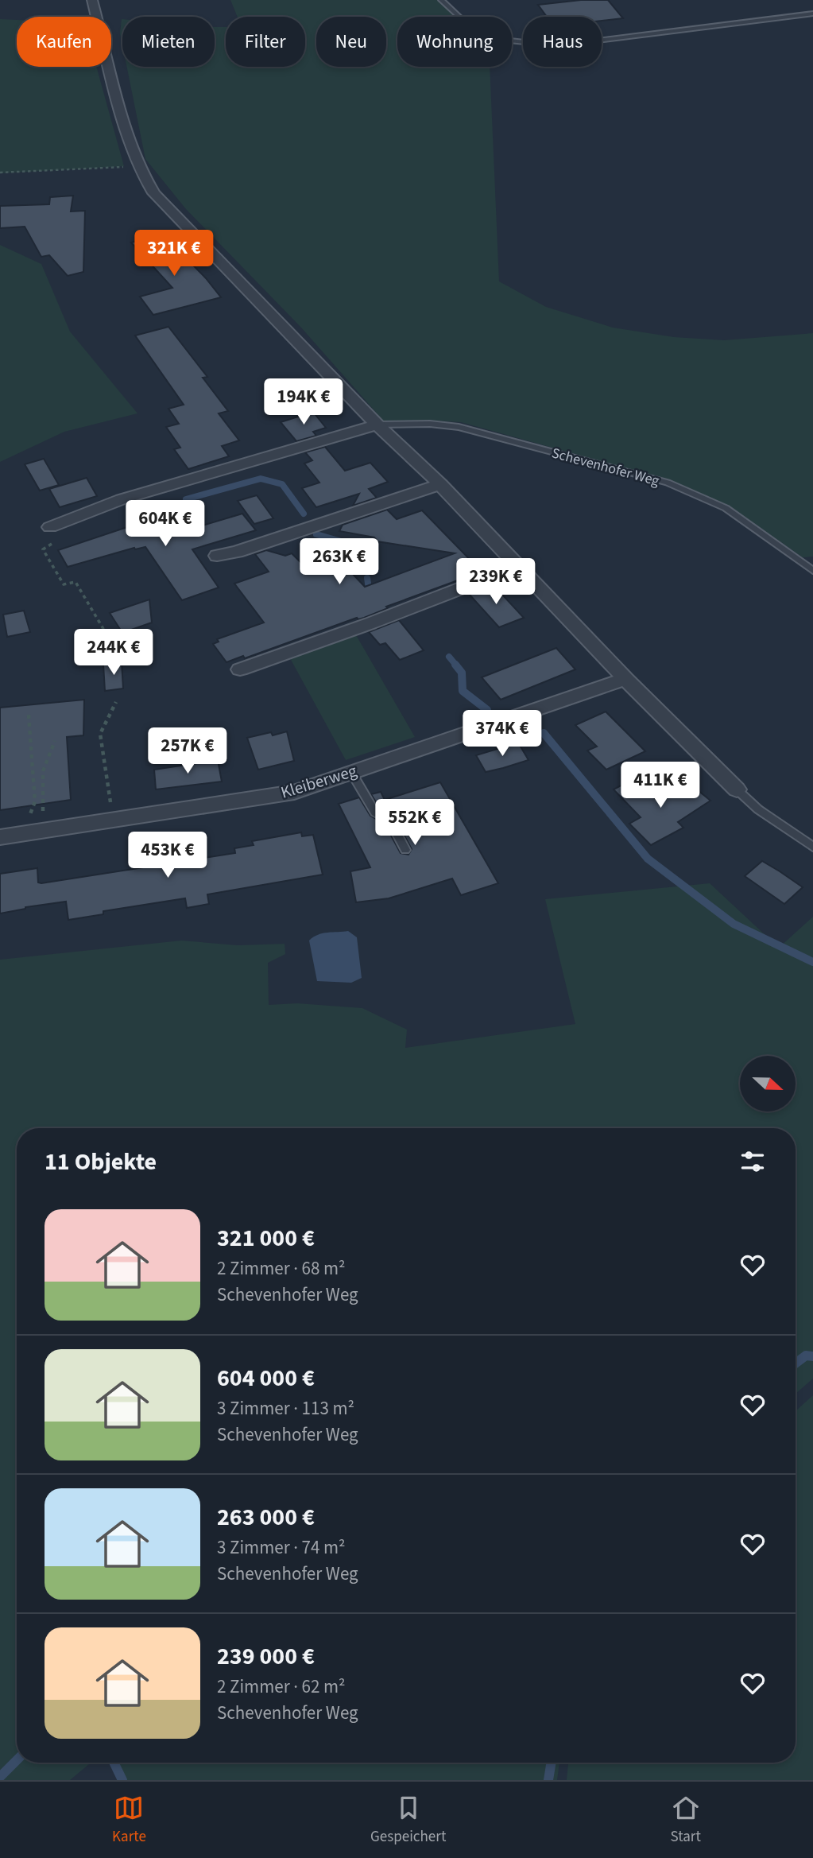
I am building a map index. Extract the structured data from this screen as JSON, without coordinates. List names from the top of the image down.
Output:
{
  "streets": {
    "street": ["Schevenhofer Weg", "Kleiberweg"]
  },
  "north": "right",
  "page": {
    "chip": [
      "Kaufen",
      "Mieten",
      "Filter",
      "Neu",
      "Wohnung",
      "Haus"
    ],
    "price": [
      "321K €",
      "194K €",
      "604K €",
      "263K €",
      "239K €",
      "244K €",
      "374K €",
      "257K €",
      "411K €",
      "552K €",
      "453K €"
    ],
    "heading": "11 Objekte",
    "list": [
      {
        "name": "321 000 €",
        "note": "2 Zimmer · 68 m² · Schevenhofer Weg"
      },
      {
        "name": "604 000 €",
        "note": "3 Zimmer · 113 m² · Schevenhofer Weg"
      },
      {
        "name": "263 000 €",
        "note": "3 Zimmer · 74 m² · Schevenhofer Weg"
      },
      {
        "name": "239 000 €",
        "note": "2 Zimmer · 62 m² · Schevenhofer Weg"
      }
    ],
    "tabs": ["Karte", "Gespeichert", "Start"]
  }
}
